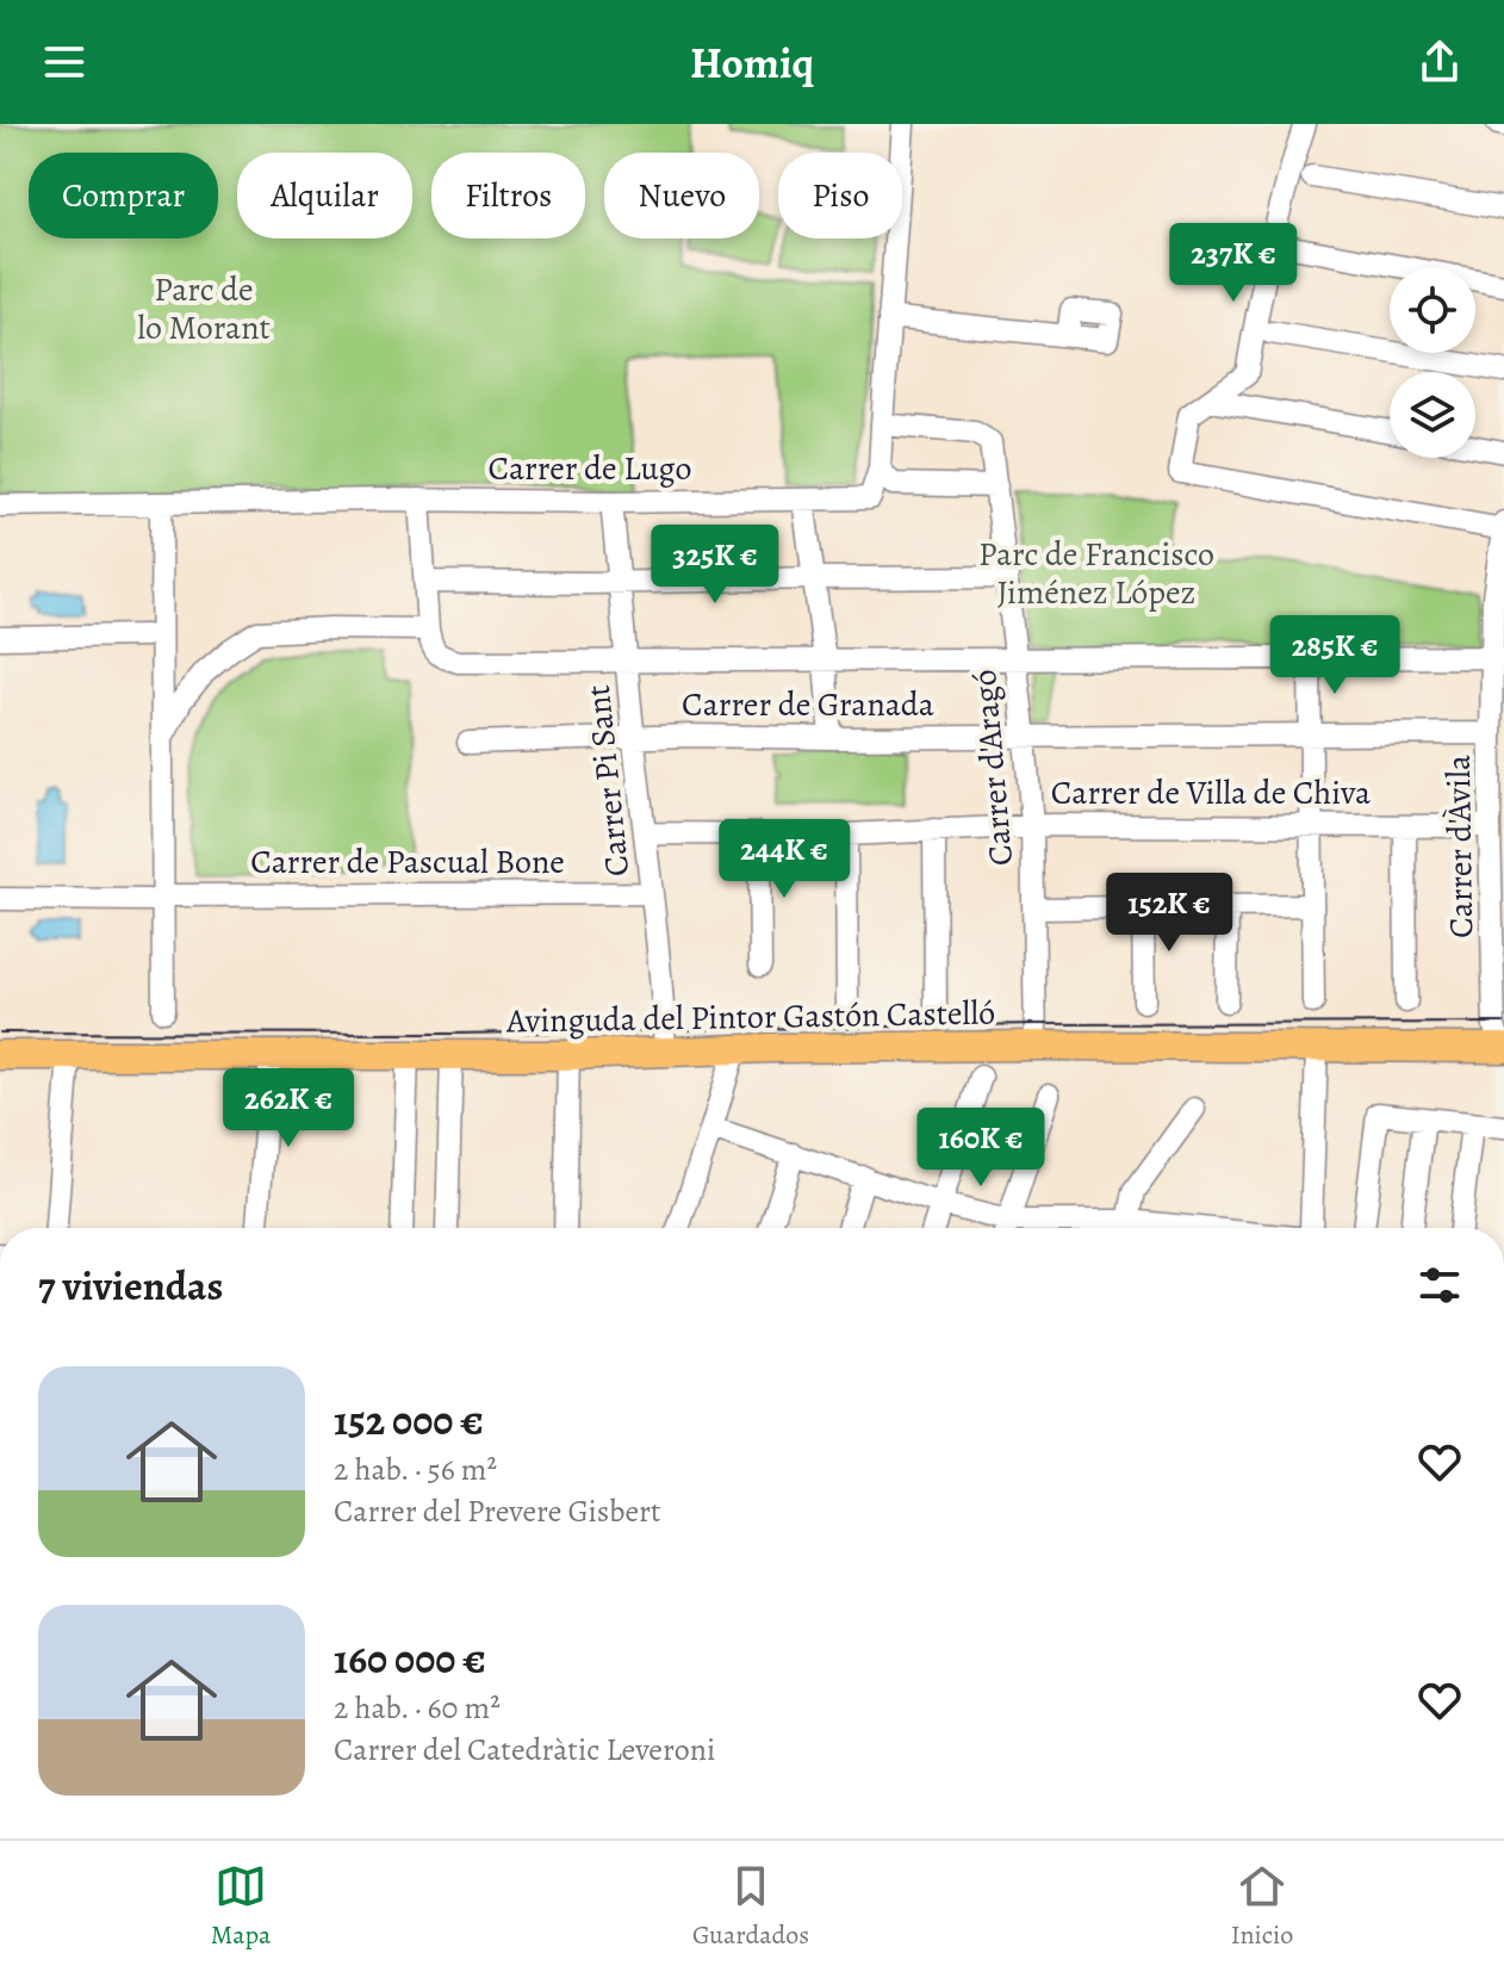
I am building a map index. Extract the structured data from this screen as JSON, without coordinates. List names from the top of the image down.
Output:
{
  "streets": {
    "main road": ["Avinguda del Pintor Gastón Castelló"],
    "street": [
      "Carrer de Lugo",
      "Carrer de Granada",
      "Carrer d'Aragó",
      "Carrer Pi Sant",
      "Carrer de Villa de Chiva",
      "Carrer d'Àvila",
      "Carrer de Pascual Bone"
    ]
  },
  "crossings": [
    ["Carrer de Lugo", "Carrer Pi Sant"],
    ["Carrer de Granada", "Carrer d'Aragó"],
    ["Carrer de Granada", "Carrer Pi Sant"],
    ["Carrer de Granada", "Carrer d'Àvila"],
    ["Carrer d'Aragó", "Carrer de Villa de Chiva"],
    ["Carrer d'Aragó", "Avinguda del Pintor Gastón Castelló"],
    ["Carrer Pi Sant", "Carrer de Villa de Chiva"],
    ["Carrer Pi Sant", "Carrer de Pascual Bone"],
    ["Carrer Pi Sant", "Avinguda del Pintor Gastón Castelló"],
    ["Carrer de Villa de Chiva", "Carrer d'Àvila"],
    ["Carrer d'Àvila", "Avinguda del Pintor Gastón Castelló"]
  ],
  "parks": ["Parc de lo Morant", "Parc de Francisco Jiménez López"],
  "page": {
    "header": "Homiq",
    "chip": [
      "Comprar",
      "Alquilar",
      "Filtros",
      "Nuevo",
      "Piso"
    ],
    "price": [
      "237K €",
      "325K €",
      "285K €",
      "244K €",
      "152K €",
      "262K €",
      "160K €"
    ],
    "heading": "7 viviendas",
    "list": [
      {
        "name": "152 000 €",
        "note": "2 hab. · 56 m² · Carrer del Prevere Gisbert"
      },
      {
        "name": "160 000 €",
        "note": "2 hab. · 60 m² · Carrer del Catedràtic Leveroni"
      }
    ],
    "tabs": ["Mapa", "Guardados", "Inicio"]
  }
}
